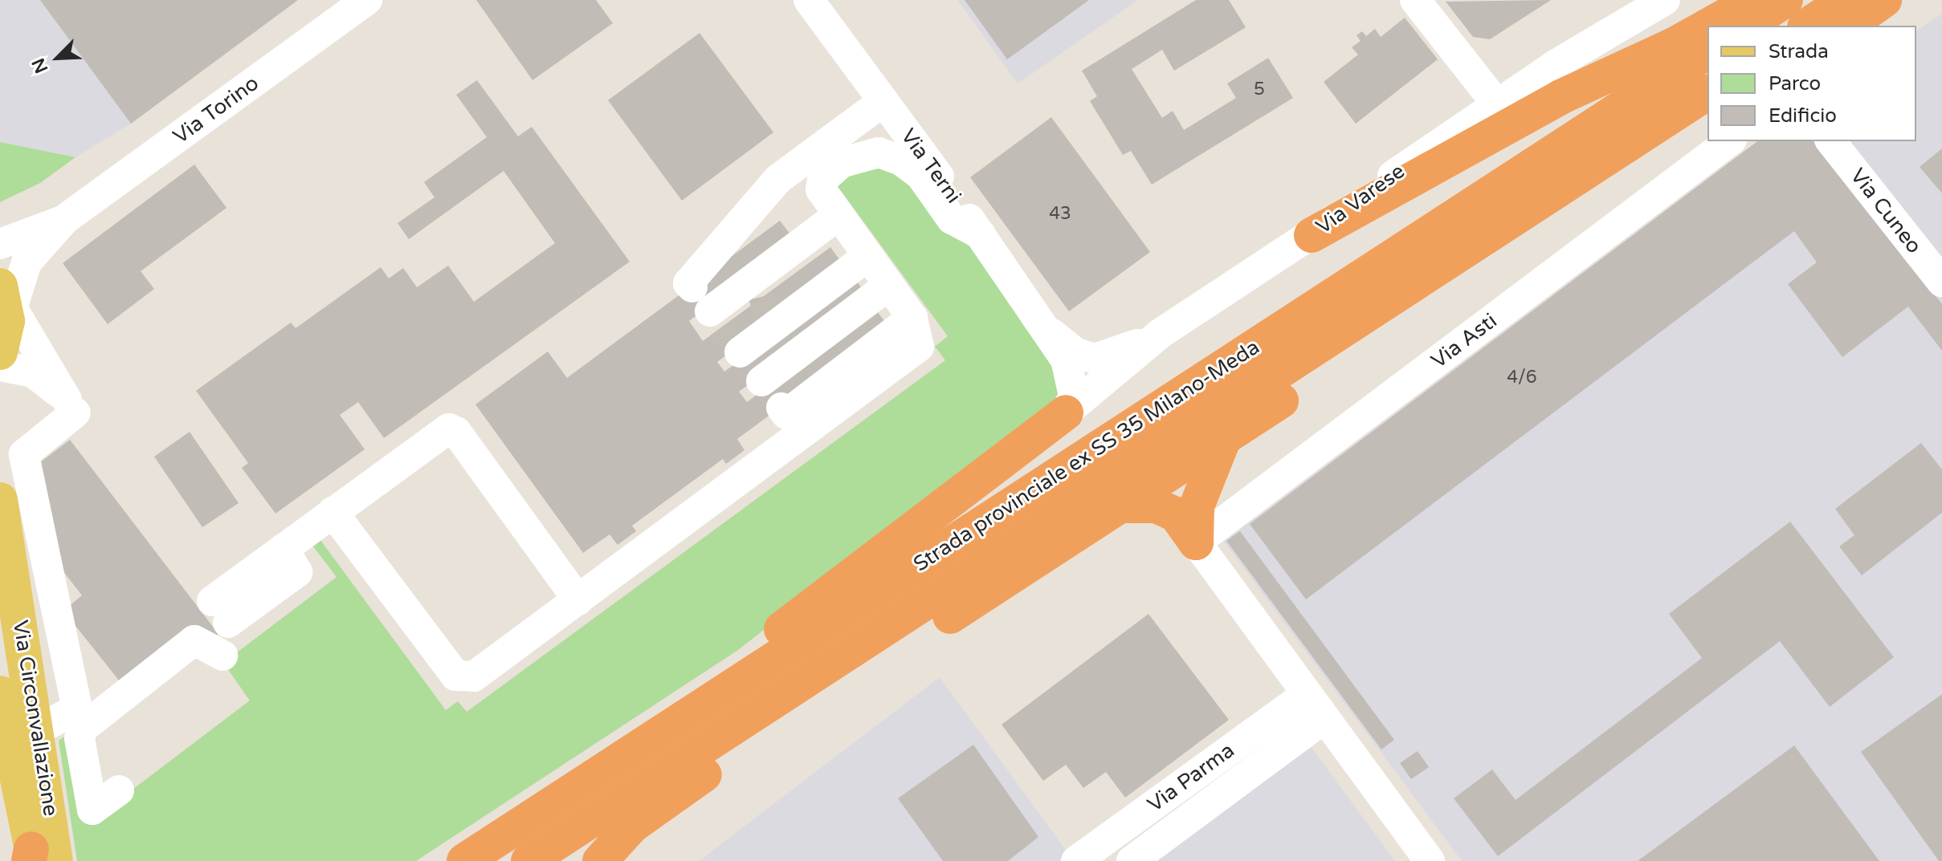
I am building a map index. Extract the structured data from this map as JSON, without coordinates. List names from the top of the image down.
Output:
{
  "streets": {
    "highway": ["Strada provinciale ex SS 35 Milano-Meda"],
    "main road": ["Via Circonvallazione"],
    "street": [
      "Via Torino",
      "Via Terni",
      "Via Varese",
      "Via Cuneo",
      "Via Asti",
      "Via Parma"
    ]
  },
  "house_numbers": ["5", "43", "4/6"],
  "legend": ["Strada", "Parco", "Edificio"],
  "north": "bottom left"
}
